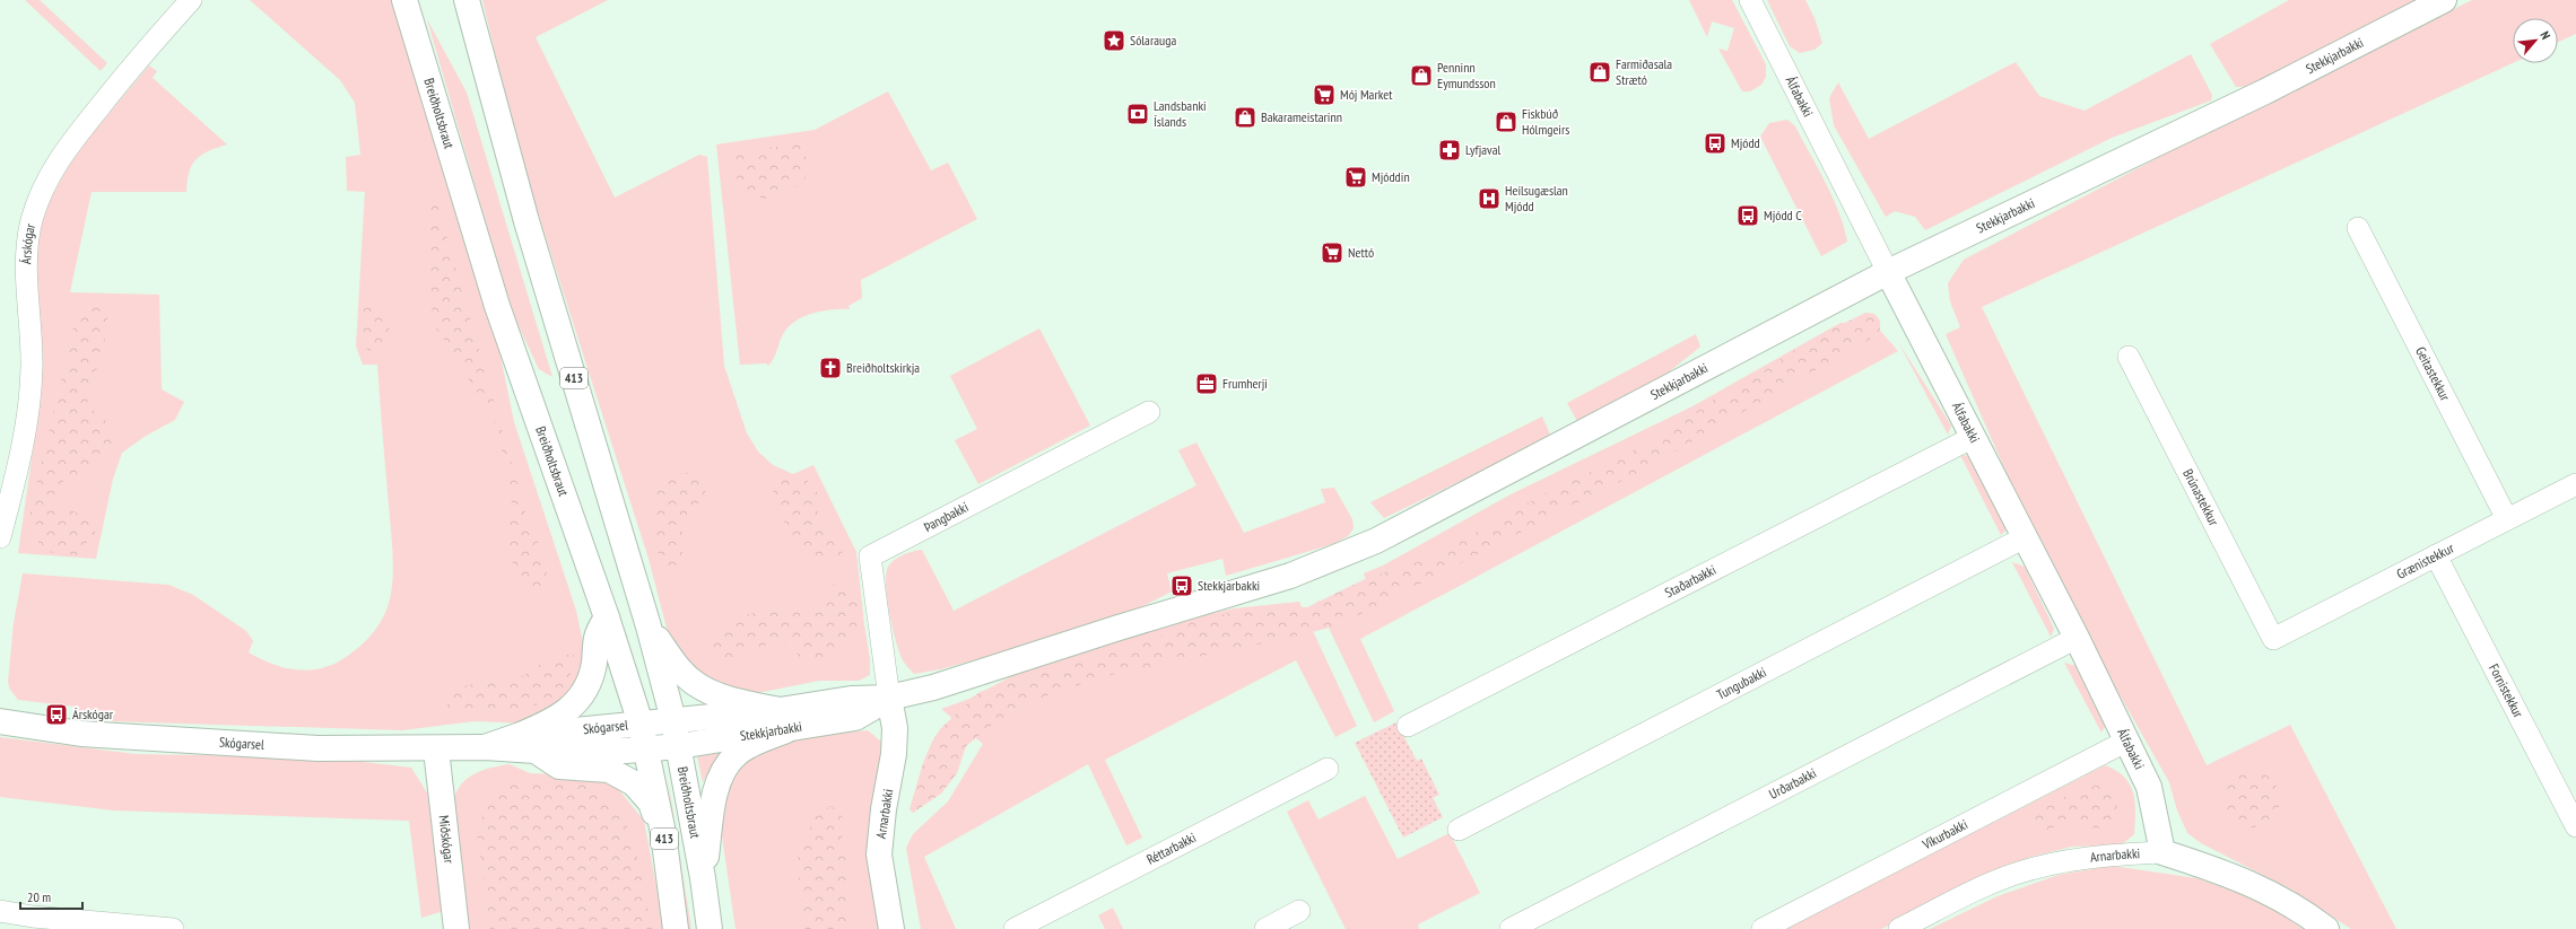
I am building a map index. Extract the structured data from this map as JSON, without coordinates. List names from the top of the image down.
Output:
{
  "streets": {
    "street": [
      "Stekkjarbakki",
      "Álfabakki",
      "Breiðholtsbraut",
      "Árskógar",
      "Geitastekkur",
      "413",
      "Brúnastekkur",
      "Þangbakki",
      "Grænistekkur",
      "Staðarbakki",
      "Tungubakki",
      "Fornistekkur",
      "Skógarsel",
      "Urðarbakki",
      "Arnarbakki",
      "Víkurbakki",
      "Miðskógar",
      "Réttarbakki"
    ]
  },
  "crossings": [
    ["Stekkjarbakki", "Álfabakki"],
    ["Stekkjarbakki", "Breiðholtsbraut"],
    ["Stekkjarbakki", "Þangbakki"],
    ["Stekkjarbakki", "Skógarsel"],
    ["Stekkjarbakki", "Arnarbakki"],
    ["Álfabakki", "Staðarbakki"],
    ["Álfabakki", "Tungubakki"],
    ["Álfabakki", "Urðarbakki"],
    ["Álfabakki", "Arnarbakki"],
    ["Álfabakki", "Víkurbakki"],
    ["Breiðholtsbraut", "Skógarsel"],
    ["Geitastekkur", "Grænistekkur"],
    ["Brúnastekkur", "Grænistekkur"],
    ["Þangbakki", "Arnarbakki"],
    ["Grænistekkur", "Fornistekkur"],
    ["Skógarsel", "Miðskógar"]
  ],
  "places": {
    "place": ["Sólarauga"],
    "shop": [
      "Farmiðasala Strætó",
      "Penninn Eymundsson",
      "Bakarameistarinn",
      "Fiskbúð Hólmgeirs"
    ],
    "supermarket": ["Mój Market", "Mjóddin", "Nettó"],
    "bank": ["Landsbanki Íslands"],
    "bus stop": [
      "Mjódd",
      "Mjódd C",
      "Stekkjarbakki",
      "Árskógar"
    ],
    "pharmacy": ["Lyfjaval"],
    "hospital": ["Heilsugæslan Mjódd"],
    "church": ["Breiðholtskirkja"],
    "office": ["Frumherji"]
  },
  "scale_bar": "20 m",
  "north": "top right"
}
